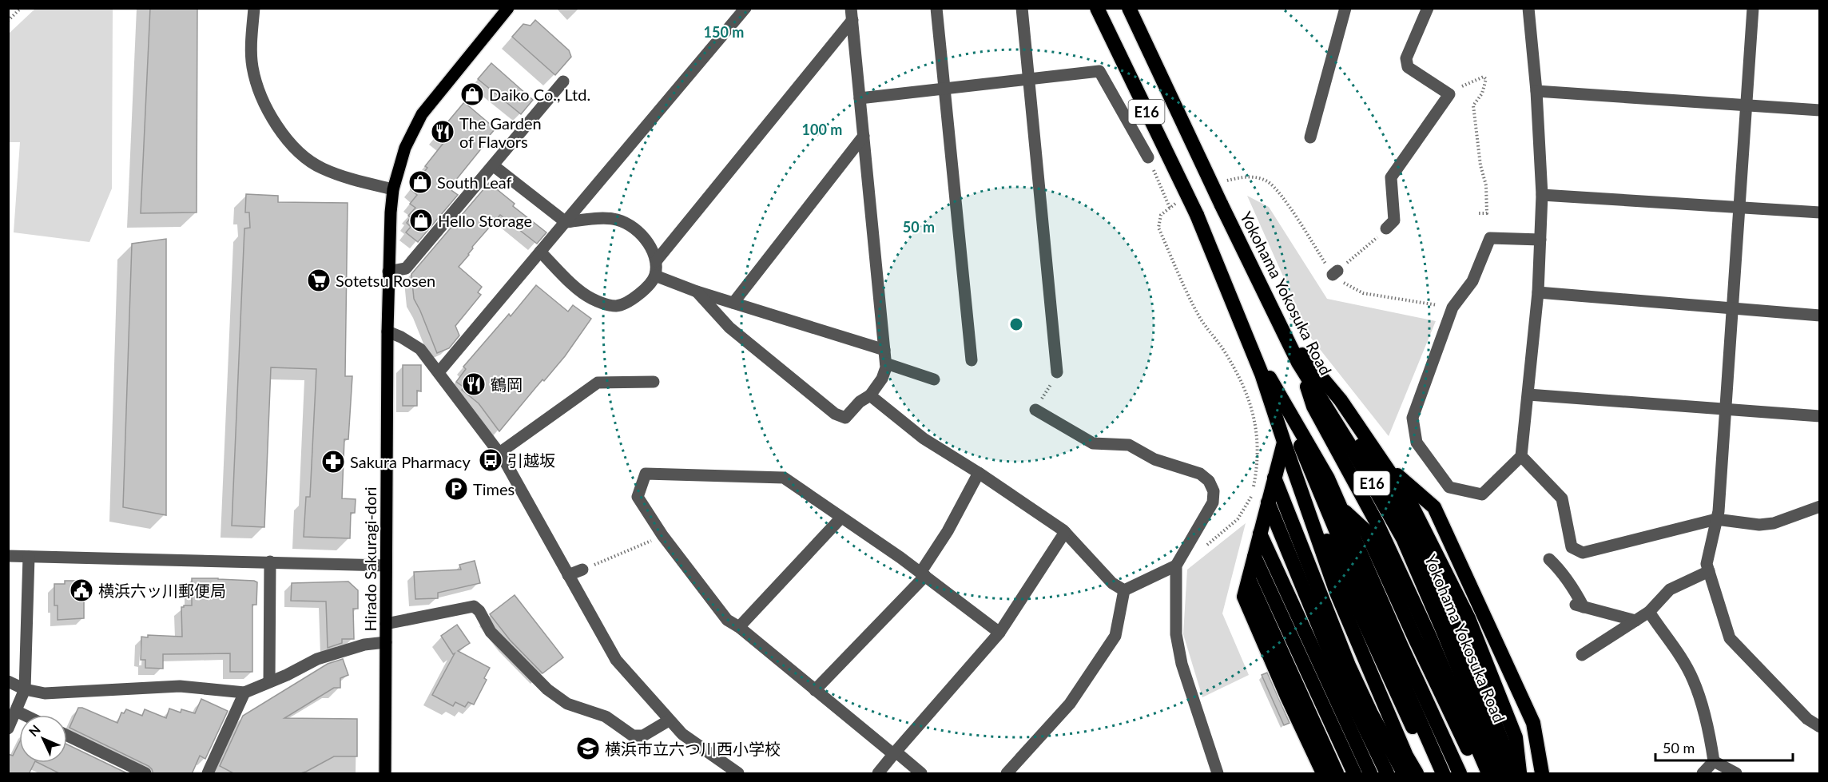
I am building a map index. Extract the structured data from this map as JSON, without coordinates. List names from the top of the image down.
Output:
{
  "streets": {
    "highway": ["E16", "Yokohama Yokosuka Road"],
    "main road": ["Hirado Sakuragi-dori"]
  },
  "places": {
    "shop": ["Daiko Co., Ltd.", "South Leaf", "Hello Storage"],
    "restaurant": ["The Garden of Flavors", "鶴岡"],
    "supermarket": ["Sotetsu Rosen"],
    "bus stop": ["引越坂"],
    "pharmacy": ["Sakura Pharmacy"],
    "parking": ["Times"],
    "public building": ["横浜六ッ川郵便局"],
    "school or university": ["横浜市立六つ川西小学校"]
  },
  "scale_bar": "50 m",
  "north": "top left",
  "rings": ["150 m", "100 m", "50 m"]
}
